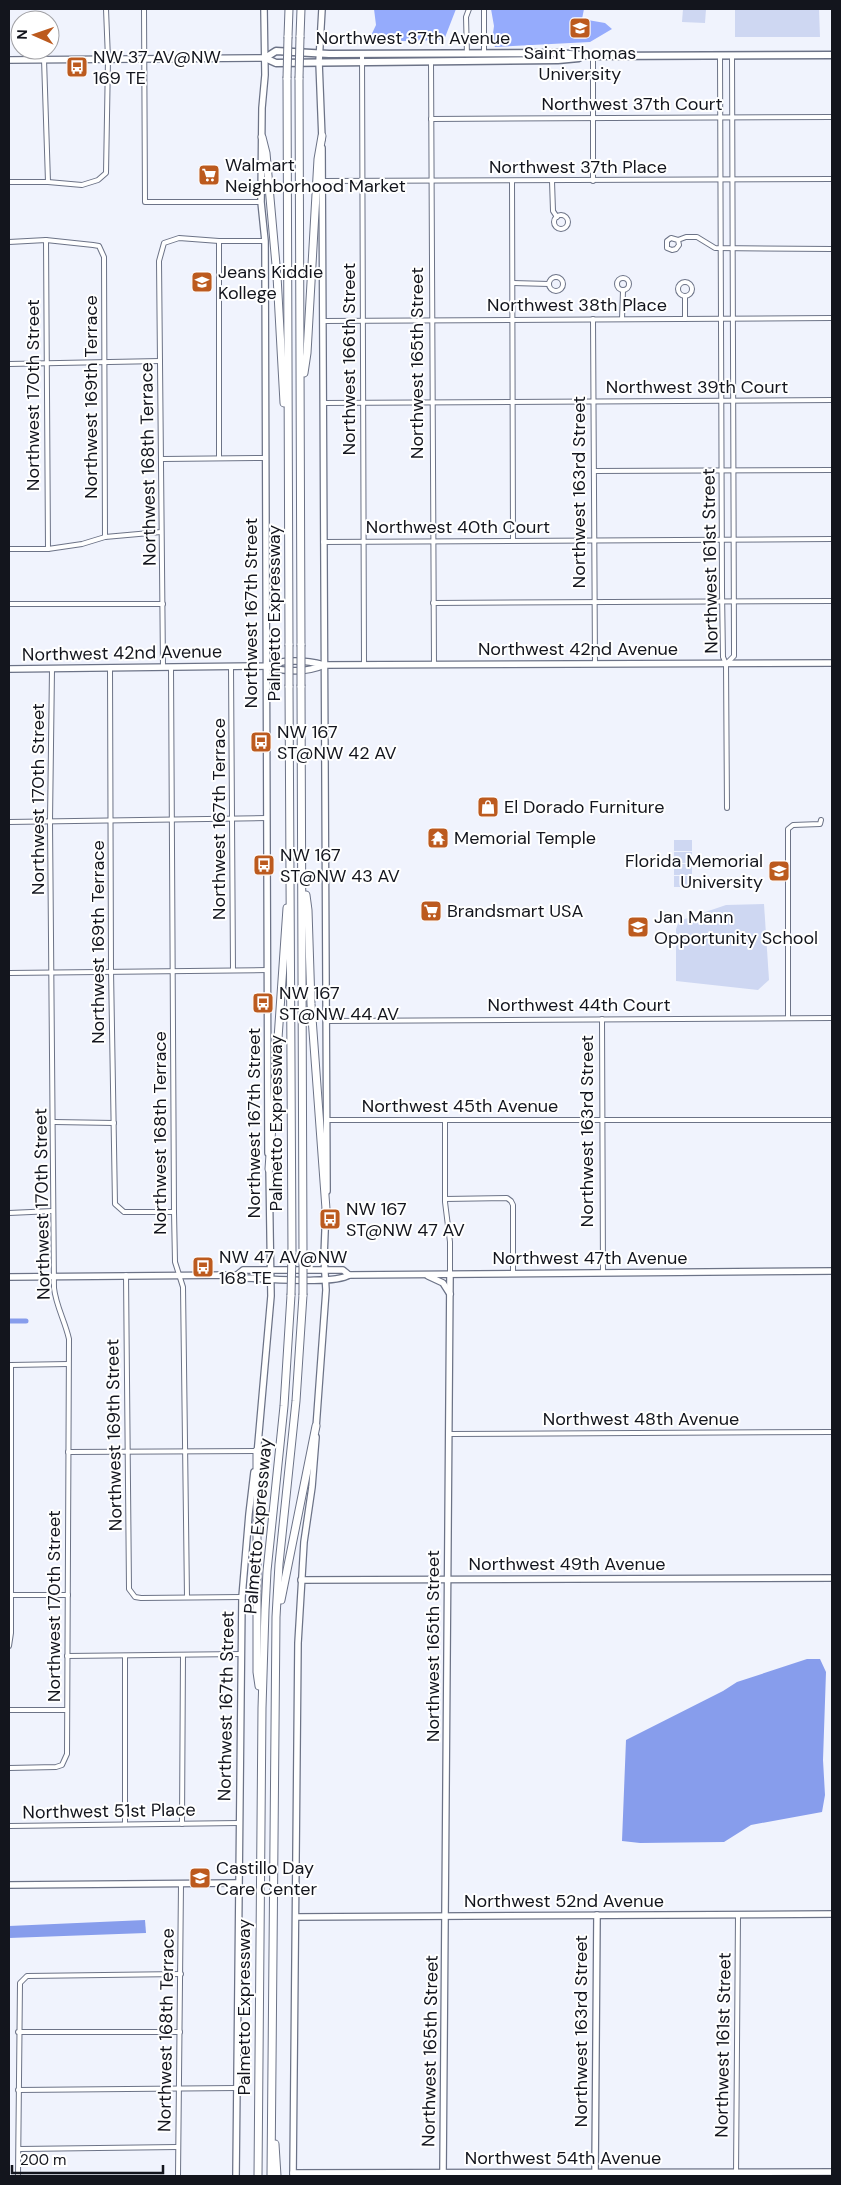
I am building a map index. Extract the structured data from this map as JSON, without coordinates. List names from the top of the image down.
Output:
{
  "streets": {
    "highway": ["Palmetto Expressway"],
    "main road": ["Northwest 37th Avenue"],
    "street": [
      "Northwest 37th Court",
      "Northwest 37th Place",
      "Northwest 38th Place",
      "Northwest 166th Street",
      "Northwest 165th Street",
      "Northwest 39th Court",
      "Northwest 170th Street",
      "Northwest 169th Terrace",
      "Northwest 168th Terrace",
      "Northwest 163rd Street",
      "Northwest 40th Court",
      "Northwest 161st Street",
      "Northwest 167th Street",
      "Northwest 42nd Avenue",
      "Northwest 167th Terrace",
      "Northwest 44th Court",
      "Northwest 45th Avenue",
      "Northwest 47th Avenue",
      "Northwest 48th Avenue",
      "Northwest 169th Street",
      "Northwest 49th Avenue",
      "Northwest 51st Place",
      "Northwest 52nd Avenue",
      "Northwest 54th Avenue"
    ]
  },
  "crossings": [
    ["Northwest 37th Avenue", "Northwest 166th Street"],
    ["Northwest 37th Avenue", "Northwest 165th Street"],
    ["Northwest 37th Avenue", "Northwest 161st Street"],
    ["Northwest 37th Avenue", "Northwest 167th Street"],
    ["Northwest 37th Court", "Northwest 165th Street"],
    ["Northwest 37th Court", "Northwest 161st Street"],
    ["Northwest 37th Place", "Northwest 166th Street"],
    ["Northwest 37th Place", "Northwest 165th Street"],
    ["Northwest 37th Place", "Northwest 161st Street"],
    ["Northwest 38th Place", "Northwest 166th Street"],
    ["Northwest 38th Place", "Northwest 165th Street"],
    ["Northwest 38th Place", "Northwest 163rd Street"],
    ["Northwest 38th Place", "Northwest 161st Street"],
    ["Northwest 166th Street", "Northwest 39th Court"],
    ["Northwest 166th Street", "Northwest 40th Court"],
    ["Northwest 166th Street", "Northwest 42nd Avenue"],
    ["Northwest 165th Street", "Northwest 39th Court"],
    ["Northwest 165th Street", "Northwest 40th Court"],
    ["Northwest 165th Street", "Northwest 42nd Avenue"],
    ["Northwest 165th Street", "Northwest 45th Avenue"],
    ["Northwest 165th Street", "Northwest 47th Avenue"],
    ["Northwest 165th Street", "Northwest 48th Avenue"],
    ["Northwest 165th Street", "Northwest 49th Avenue"],
    ["Northwest 165th Street", "Northwest 52nd Avenue"],
    ["Northwest 165th Street", "Northwest 54th Avenue"],
    ["Northwest 39th Court", "Northwest 163rd Street"],
    ["Northwest 39th Court", "Northwest 161st Street"],
    ["Northwest 170th Street", "Northwest 169th Terrace"],
    ["Northwest 170th Street", "Northwest 42nd Avenue"],
    ["Northwest 170th Street", "Northwest 47th Avenue"],
    ["Northwest 169th Terrace", "Northwest 168th Terrace"],
    ["Northwest 169th Terrace", "Northwest 42nd Avenue"],
    ["Northwest 168th Terrace", "Northwest 42nd Avenue"],
    ["Northwest 168th Terrace", "Northwest 47th Avenue"],
    ["Northwest 168th Terrace", "Northwest 169th Street"],
    ["Northwest 163rd Street", "Northwest 40th Court"],
    ["Northwest 163rd Street", "Northwest 42nd Avenue"],
    ["Northwest 163rd Street", "Northwest 44th Court"],
    ["Northwest 163rd Street", "Northwest 45th Avenue"],
    ["Northwest 163rd Street", "Northwest 47th Avenue"],
    ["Northwest 163rd Street", "Northwest 52nd Avenue"],
    ["Northwest 163rd Street", "Northwest 54th Avenue"],
    ["Northwest 40th Court", "Northwest 161st Street"],
    ["Northwest 161st Street", "Northwest 42nd Avenue"],
    ["Northwest 161st Street", "Northwest 52nd Avenue"],
    ["Northwest 161st Street", "Northwest 54th Avenue"],
    ["Northwest 167th Street", "Northwest 42nd Avenue"],
    ["Northwest 167th Street", "Northwest 47th Avenue"],
    ["Northwest 167th Street", "Northwest 51st Place"],
    ["Northwest 42nd Avenue", "Northwest 167th Terrace"],
    ["Northwest 47th Avenue", "Northwest 169th Street"]
  ],
  "places": {
    "school or university": [
      "Saint Thomas University",
      "Jeans Kiddie Kollege",
      "Florida Memorial University",
      "Jan Mann Opportunity School",
      "Castillo Day Care Center"
    ],
    "bus stop": [
      "NW 37 AV@NW 169 TE",
      "NW 167 ST@NW 42 AV",
      "NW 167 ST@NW 43 AV",
      "NW 167 ST@NW 44 AV",
      "NW 167 ST@NW 47 AV",
      "NW 47 AV@NW 168 TE"
    ],
    "supermarket": ["Walmart Neighborhood Market", "Brandsmart USA"],
    "shop": ["El Dorado Furniture"],
    "temple": ["Memorial Temple"]
  },
  "scale_bar": "200 m",
  "north": "left"
}
